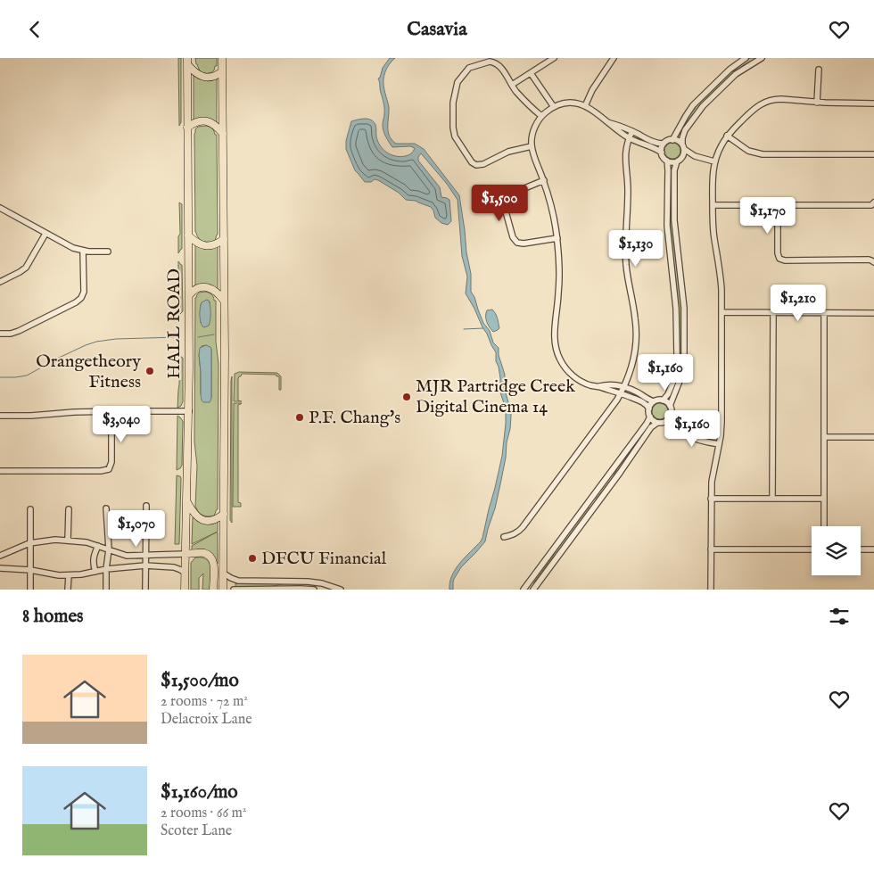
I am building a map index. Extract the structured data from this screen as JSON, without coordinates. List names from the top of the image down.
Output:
{
  "streets": {
    "highway": ["HALL ROAD"]
  },
  "places": [
    "Orangetheory Fitness",
    "MJR Partridge Creek Digital Cinema 14",
    "P.F. Chang's",
    "DFCU Financial"
  ],
  "page": {
    "header": "Casavia",
    "price": [
      "$1,500",
      "$1,170",
      "$1,130",
      "$1,210",
      "$1,160",
      "$3,040",
      "$1,160",
      "$1,070"
    ],
    "heading": "8 homes",
    "list": [
      {
        "name": "$1,500/mo",
        "note": "2 rooms · 72 m² · Delacroix Lane"
      },
      {
        "name": "$1,160/mo",
        "note": "2 rooms · 66 m² · Scoter Lane"
      }
    ]
  }
}
